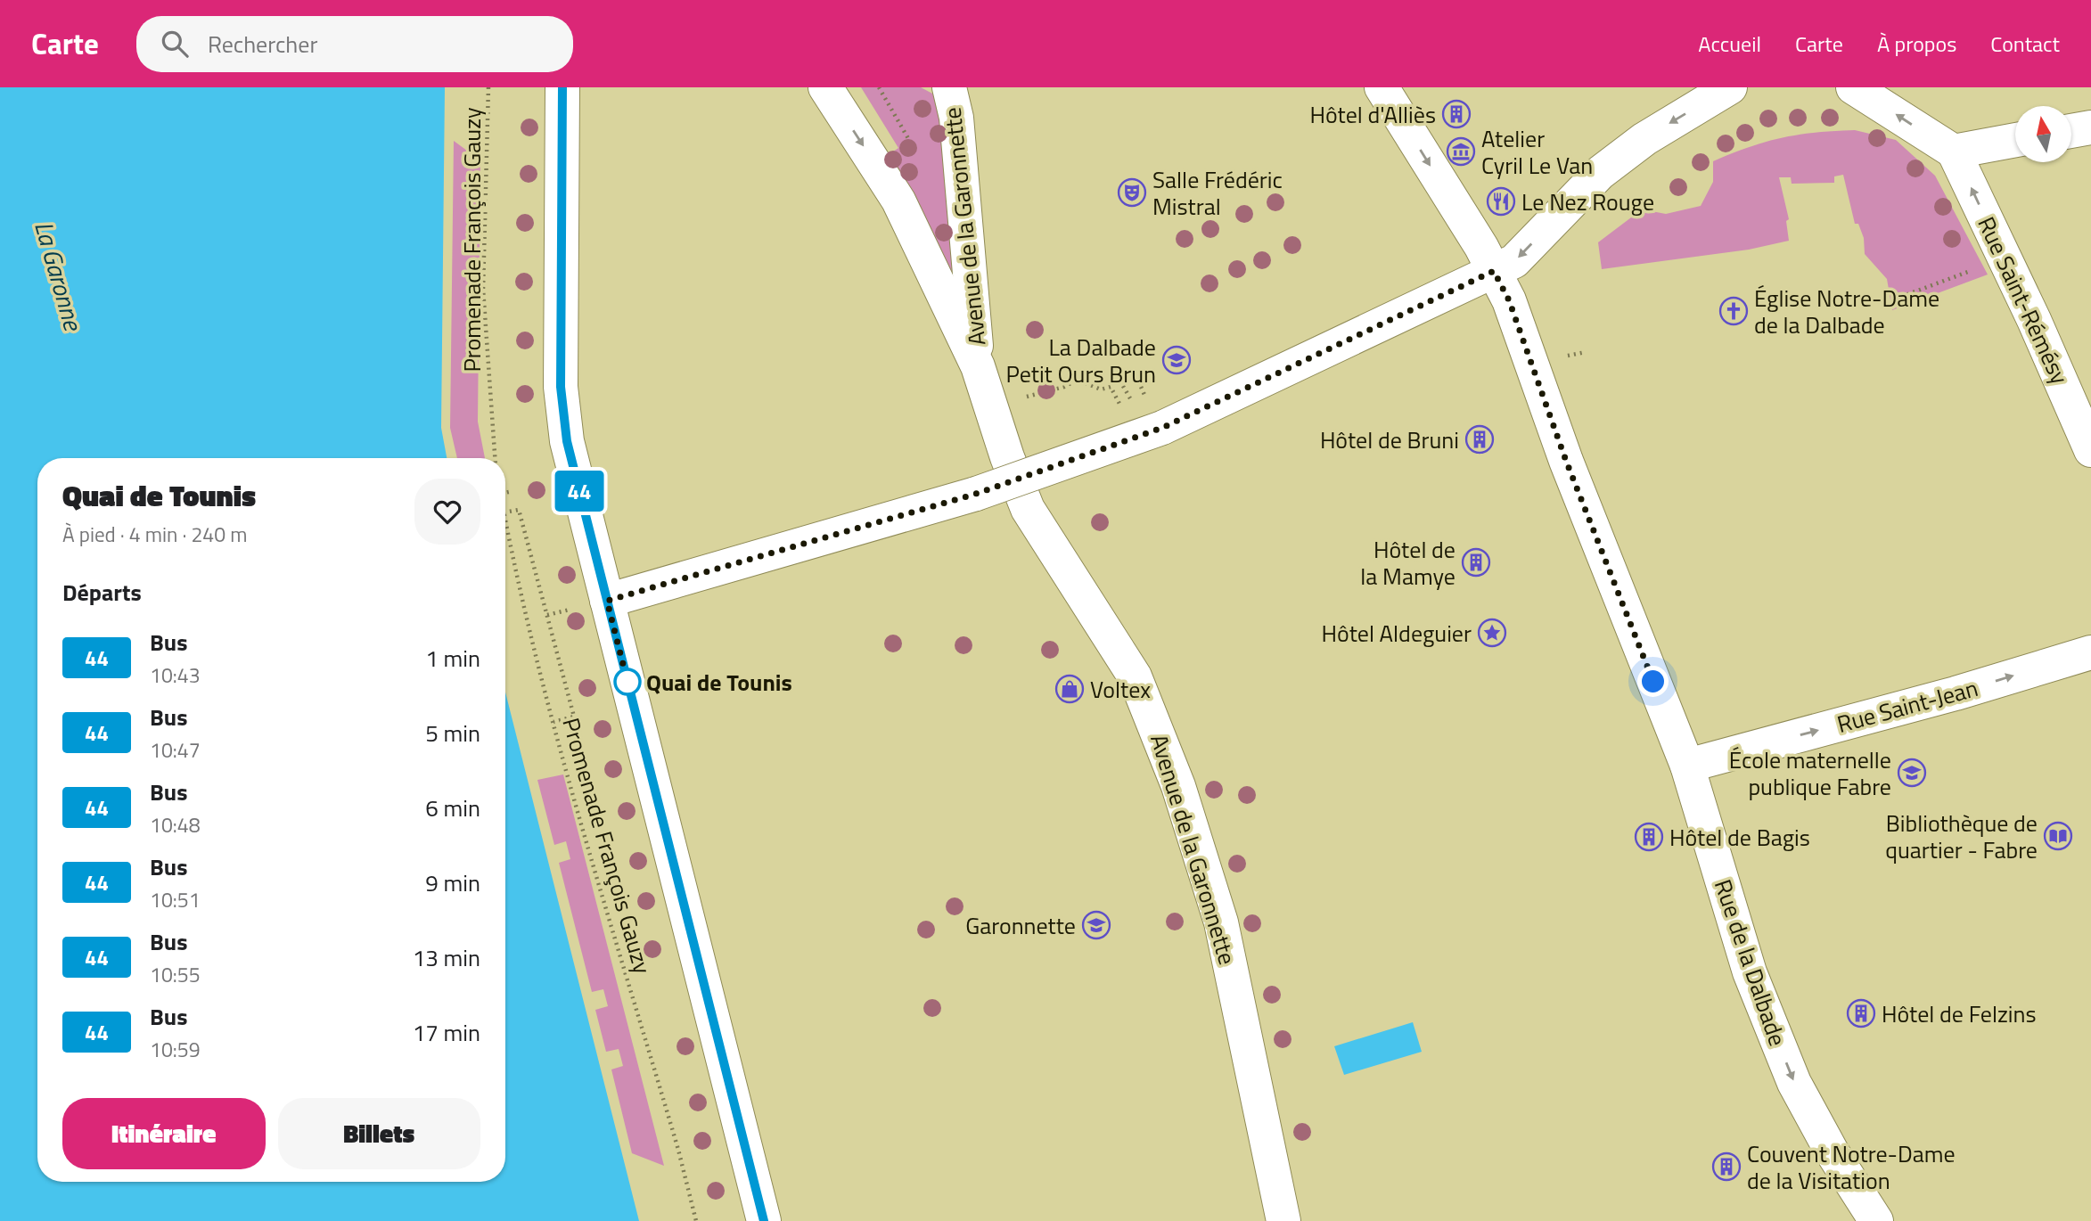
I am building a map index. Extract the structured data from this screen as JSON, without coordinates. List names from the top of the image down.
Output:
{
  "streets": {
    "street": [
      "Avenue de la Garonnette",
      "Rue Saint-Rémésy",
      "Rue Saint-Jean",
      "Rue de la Dalbade"
    ],
    "path": ["Promenade François Gauzy"]
  },
  "crossings": [
    ["Rue Saint-Jean", "Rue de la Dalbade"]
  ],
  "one_way": ["Rue Saint-Rémésy", "Rue Saint-Jean", "Rue de la Dalbade"],
  "water": ["La Garonne"],
  "places": {
    "building": [
      "Hôtel d'Alliès",
      "Hôtel de Bruni",
      "Hôtel de la Mamye",
      "Hôtel de Bagis",
      "Hôtel de Felzins",
      "Couvent Notre-Dame de la Visitation"
    ],
    "museum": ["Atelier Cyril Le Van"],
    "theatre": ["Salle Frédéric Mistral"],
    "restaurant": ["Le Nez Rouge"],
    "church": ["Église Notre-Dame de la Dalbade"],
    "school or university": ["La Dalbade Petit Ours Brun", "École maternelle publique Fabre", "Garonnette"],
    "place": ["Hôtel Aldeguier"],
    "other": ["Quai de Tounis"],
    "shop": ["Voltex"],
    "library": ["Bibliothèque de quartier - Fabre"]
  },
  "lines": ["bus line 44"],
  "north": "top",
  "page": {
    "header": "Carte",
    "search": "Rechercher",
    "nav": [
      "Accueil",
      "Carte",
      "À propos",
      "Contact"
    ],
    "on_map": "44",
    "heading": [
      ["Quai de Tounis", "À pied · 4 min · 240 m"],
      "Départs"
    ],
    "list": [
      {
        "mark": "44",
        "name": "Bus",
        "note": "10:43",
        "value": "1 min"
      },
      {
        "mark": "44",
        "name": "Bus",
        "note": "10:47",
        "value": "5 min"
      },
      {
        "mark": "44",
        "name": "Bus",
        "note": "10:48",
        "value": "6 min"
      },
      {
        "mark": "44",
        "name": "Bus",
        "note": "10:51",
        "value": "9 min"
      },
      {
        "mark": "44",
        "name": "Bus",
        "note": "10:55",
        "value": "13 min"
      },
      {
        "mark": "44",
        "name": "Bus",
        "note": "10:59",
        "value": "17 min"
      }
    ],
    "buttons": ["Itinéraire", "Billets"]
  }
}
